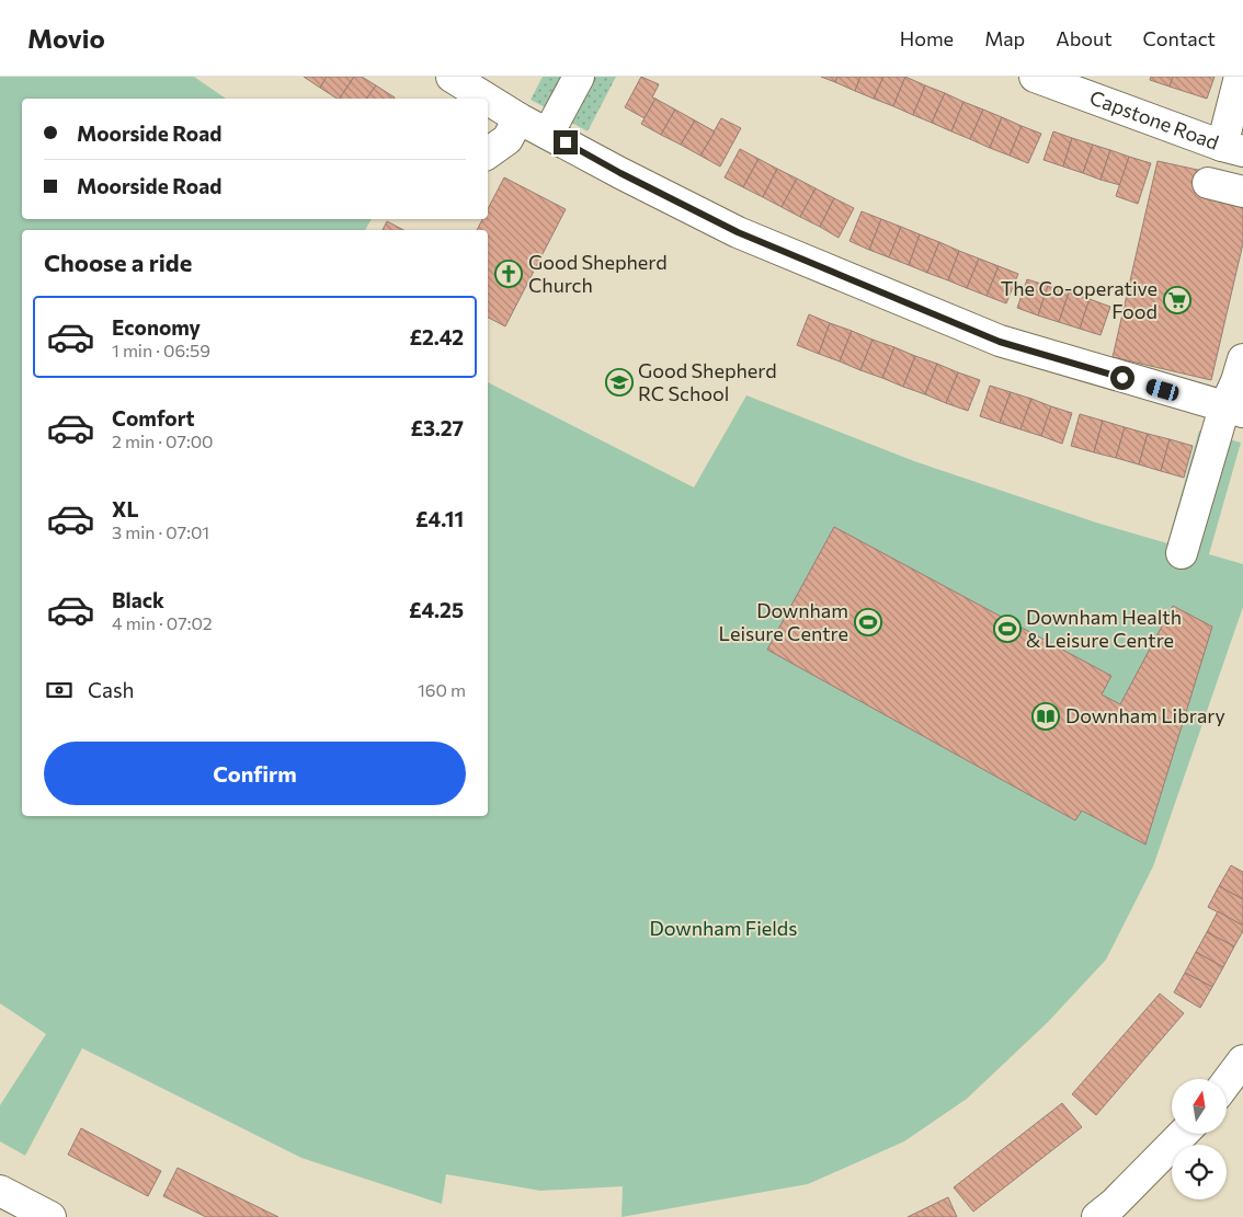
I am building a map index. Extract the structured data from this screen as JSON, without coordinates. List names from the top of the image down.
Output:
{
  "streets": {
    "street": ["Capstone Road"]
  },
  "parks": ["Downham Fields"],
  "places": {
    "church": ["Good Shepherd Church"],
    "supermarket": ["The Co-operative Food"],
    "school or university": ["Good Shepherd RC School"],
    "sports": ["Downham Leisure Centre", "Downham Health & Leisure Centre"],
    "library": ["Downham Library"]
  },
  "north": "top",
  "page": {
    "header": "Movio",
    "nav": [
      "Home",
      "Map",
      "About",
      "Contact"
    ],
    "banner": ["Moorside Road", "Moorside Road"],
    "heading": "Choose a ride",
    "list": [
      {
        "name": "Economy",
        "note": "1 min · 06:59",
        "value": "£2.42"
      },
      {
        "name": "Comfort",
        "note": "2 min · 07:00",
        "value": "£3.27"
      },
      {
        "name": "XL",
        "note": "3 min · 07:01",
        "value": "£4.11"
      },
      {
        "name": "Black",
        "note": "4 min · 07:02",
        "value": "£4.25"
      }
    ],
    "pay": ["Cash", "160 m"],
    "buttons": "Confirm"
  }
}
